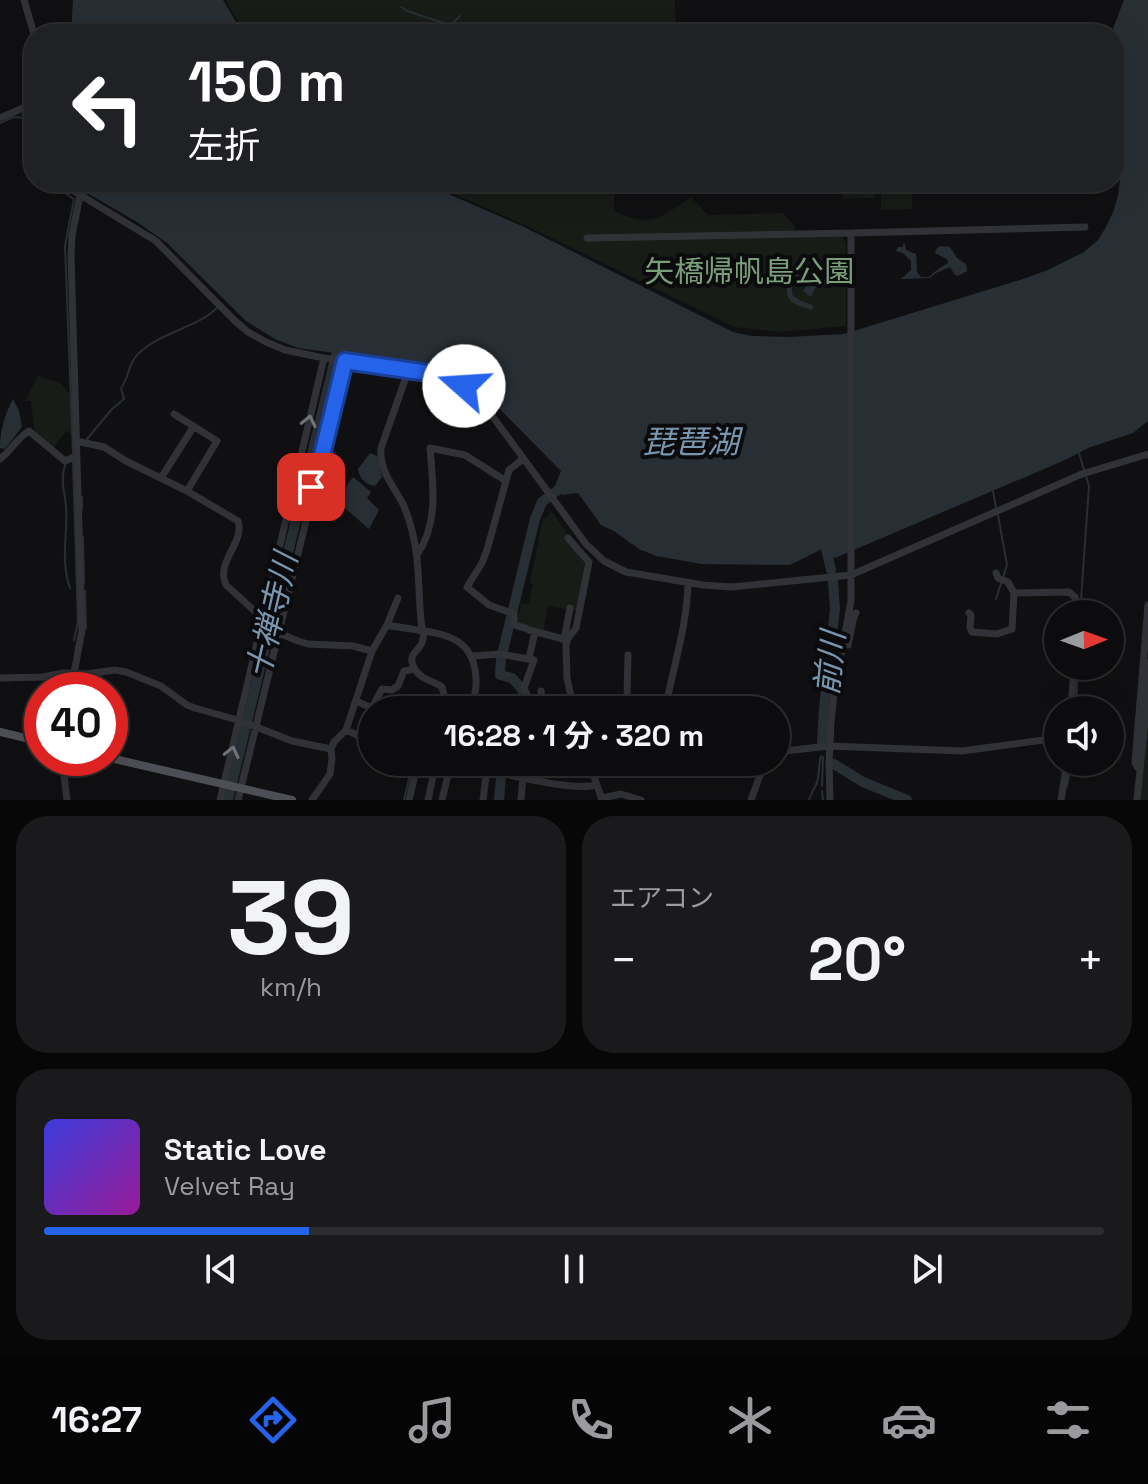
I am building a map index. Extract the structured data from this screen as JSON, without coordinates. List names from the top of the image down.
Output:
{
  "water": ["琵琶湖", "十禅寺川", "前川"],
  "parks": ["矢橋帰帆島公園"],
  "north": "right",
  "page": {
    "turn": ["150 m", "左折"],
    "limit": "40",
    "trip": "16:28 · 1 分 · 320 m",
    "tile": [
      ["39", "km/h"],
      "エアコン"
    ],
    "heat": ["−", "20°", "+"],
    "song": ["Static Love", "Velvet Ray"],
    "tabs": "16:27"
  }
}
